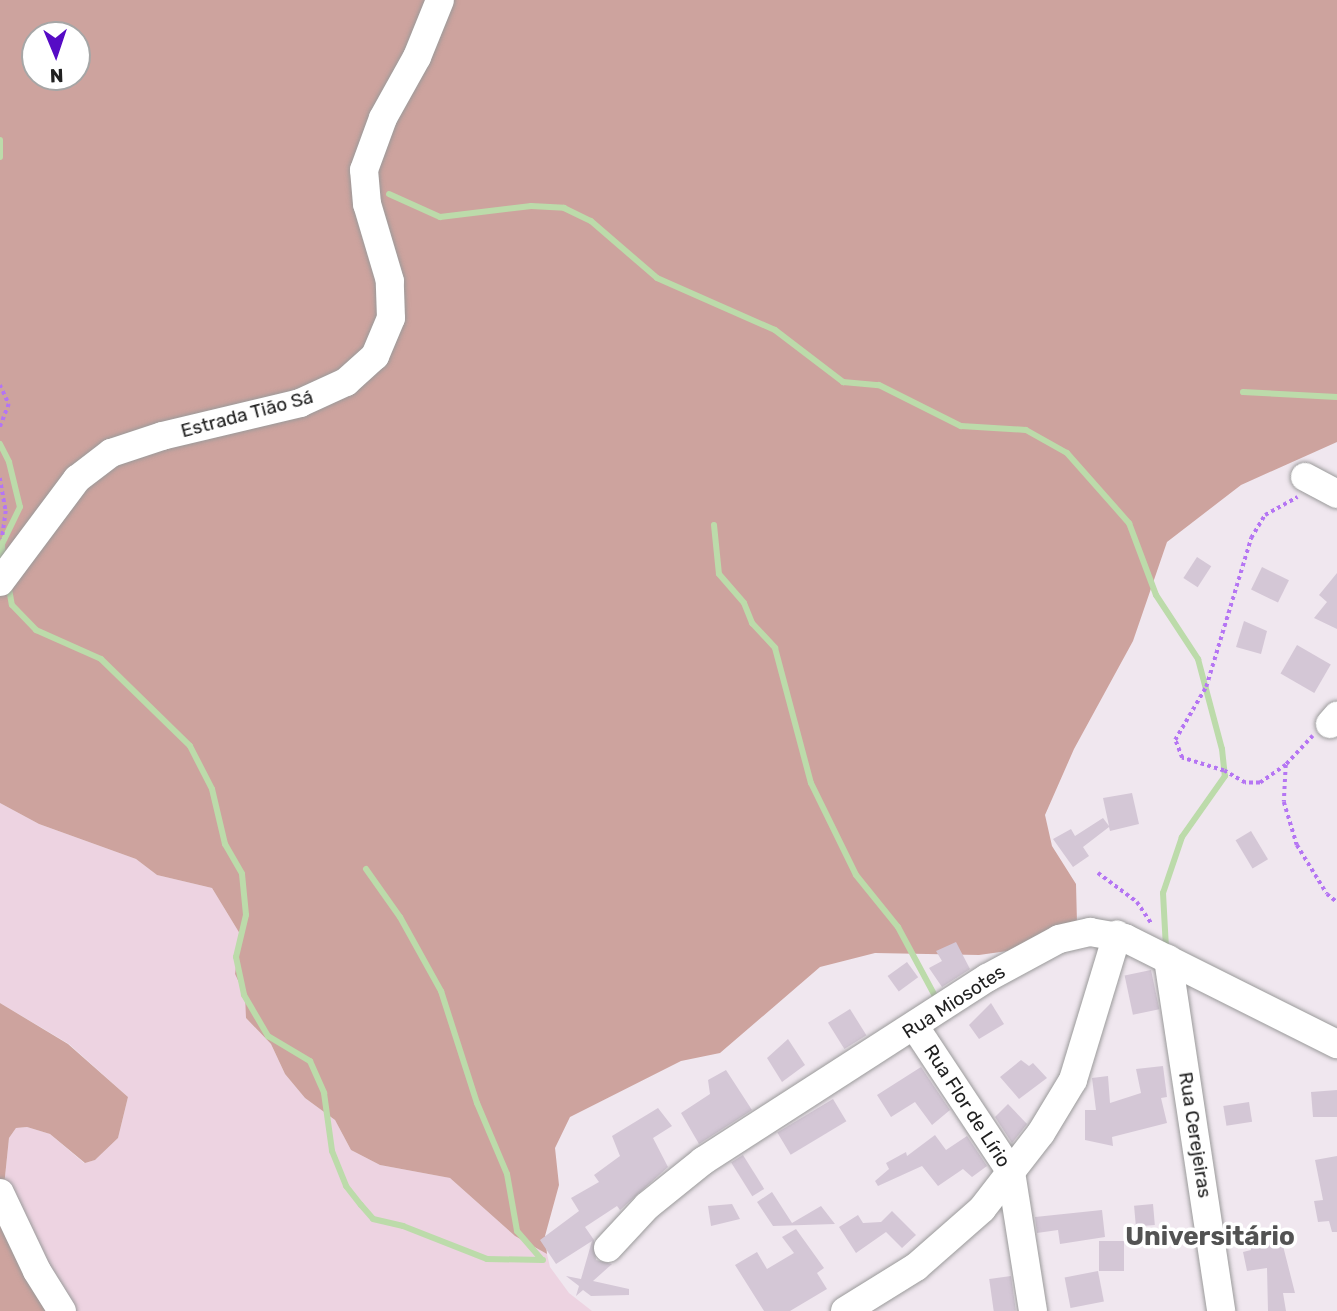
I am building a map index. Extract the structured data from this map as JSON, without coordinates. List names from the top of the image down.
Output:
{
  "streets": {
    "street": [
      "Estrada Tião Sá",
      "Rua Miosotes",
      "Rua Flor de Lírio",
      "Rua Cerejeiras"
    ]
  },
  "crossings": [
    ["Rua Miosotes", "Rua Flor de Lírio"],
    ["Rua Miosotes", "Rua Cerejeiras"]
  ],
  "districts": ["Universitário"],
  "north": "bottom"
}
